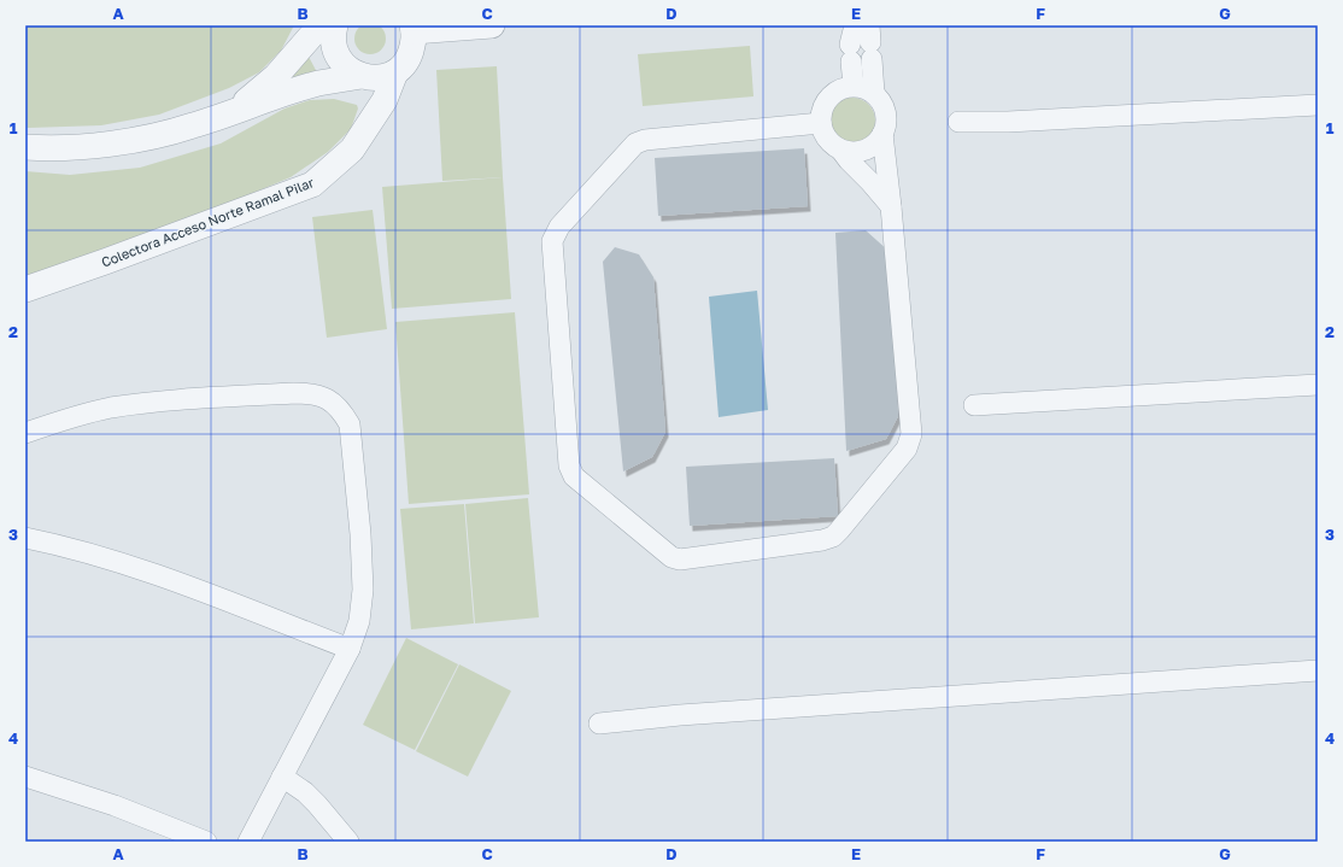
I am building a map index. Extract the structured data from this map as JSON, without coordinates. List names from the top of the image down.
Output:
{
  "streets": {
    "street": ["Colectora Acceso Norte Ramal Pilar"]
  },
  "grid": {
    "columns": [
      "A",
      "B",
      "C",
      "D",
      "E",
      "F",
      "G"
    ],
    "rows": [
      "1",
      "2",
      "3",
      "4"
    ]
  }
}
